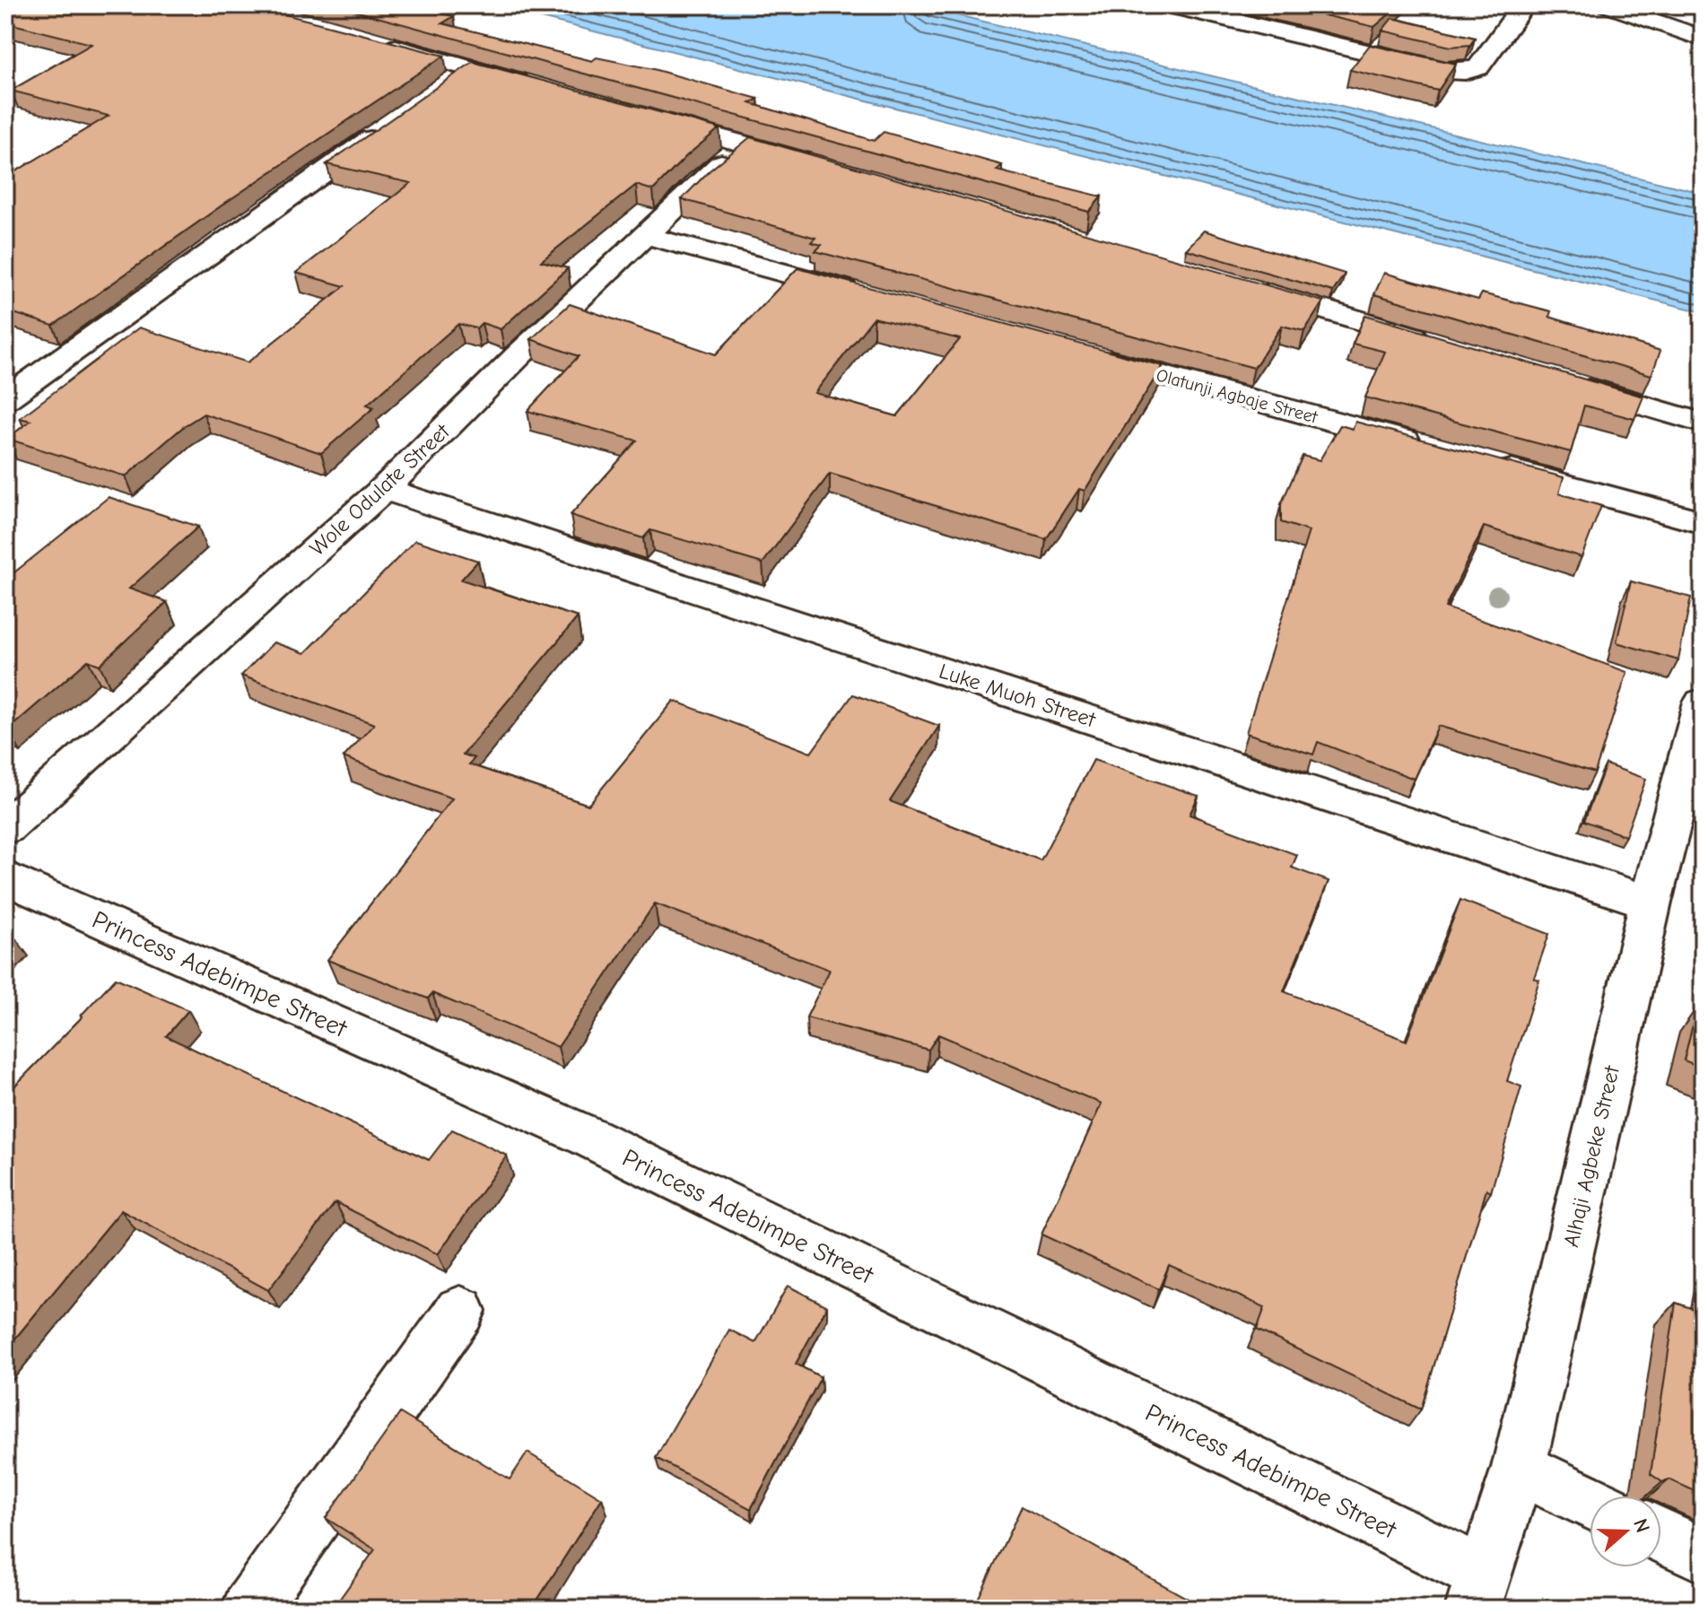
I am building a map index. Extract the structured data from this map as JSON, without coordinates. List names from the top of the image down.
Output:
{
  "streets": {
    "street": [
      "Olatunji Agbaje Street",
      "Wole Odulate Street",
      "Luke Muoh Street",
      "Princess Adebimpe Street",
      "Alhaji Agbeke Street"
    ]
  },
  "crossings": [
    ["Wole Odulate Street", "Luke Muoh Street"],
    ["Luke Muoh Street", "Alhaji Agbeke Street"],
    ["Princess Adebimpe Street", "Alhaji Agbeke Street"]
  ],
  "north": "right"
}
